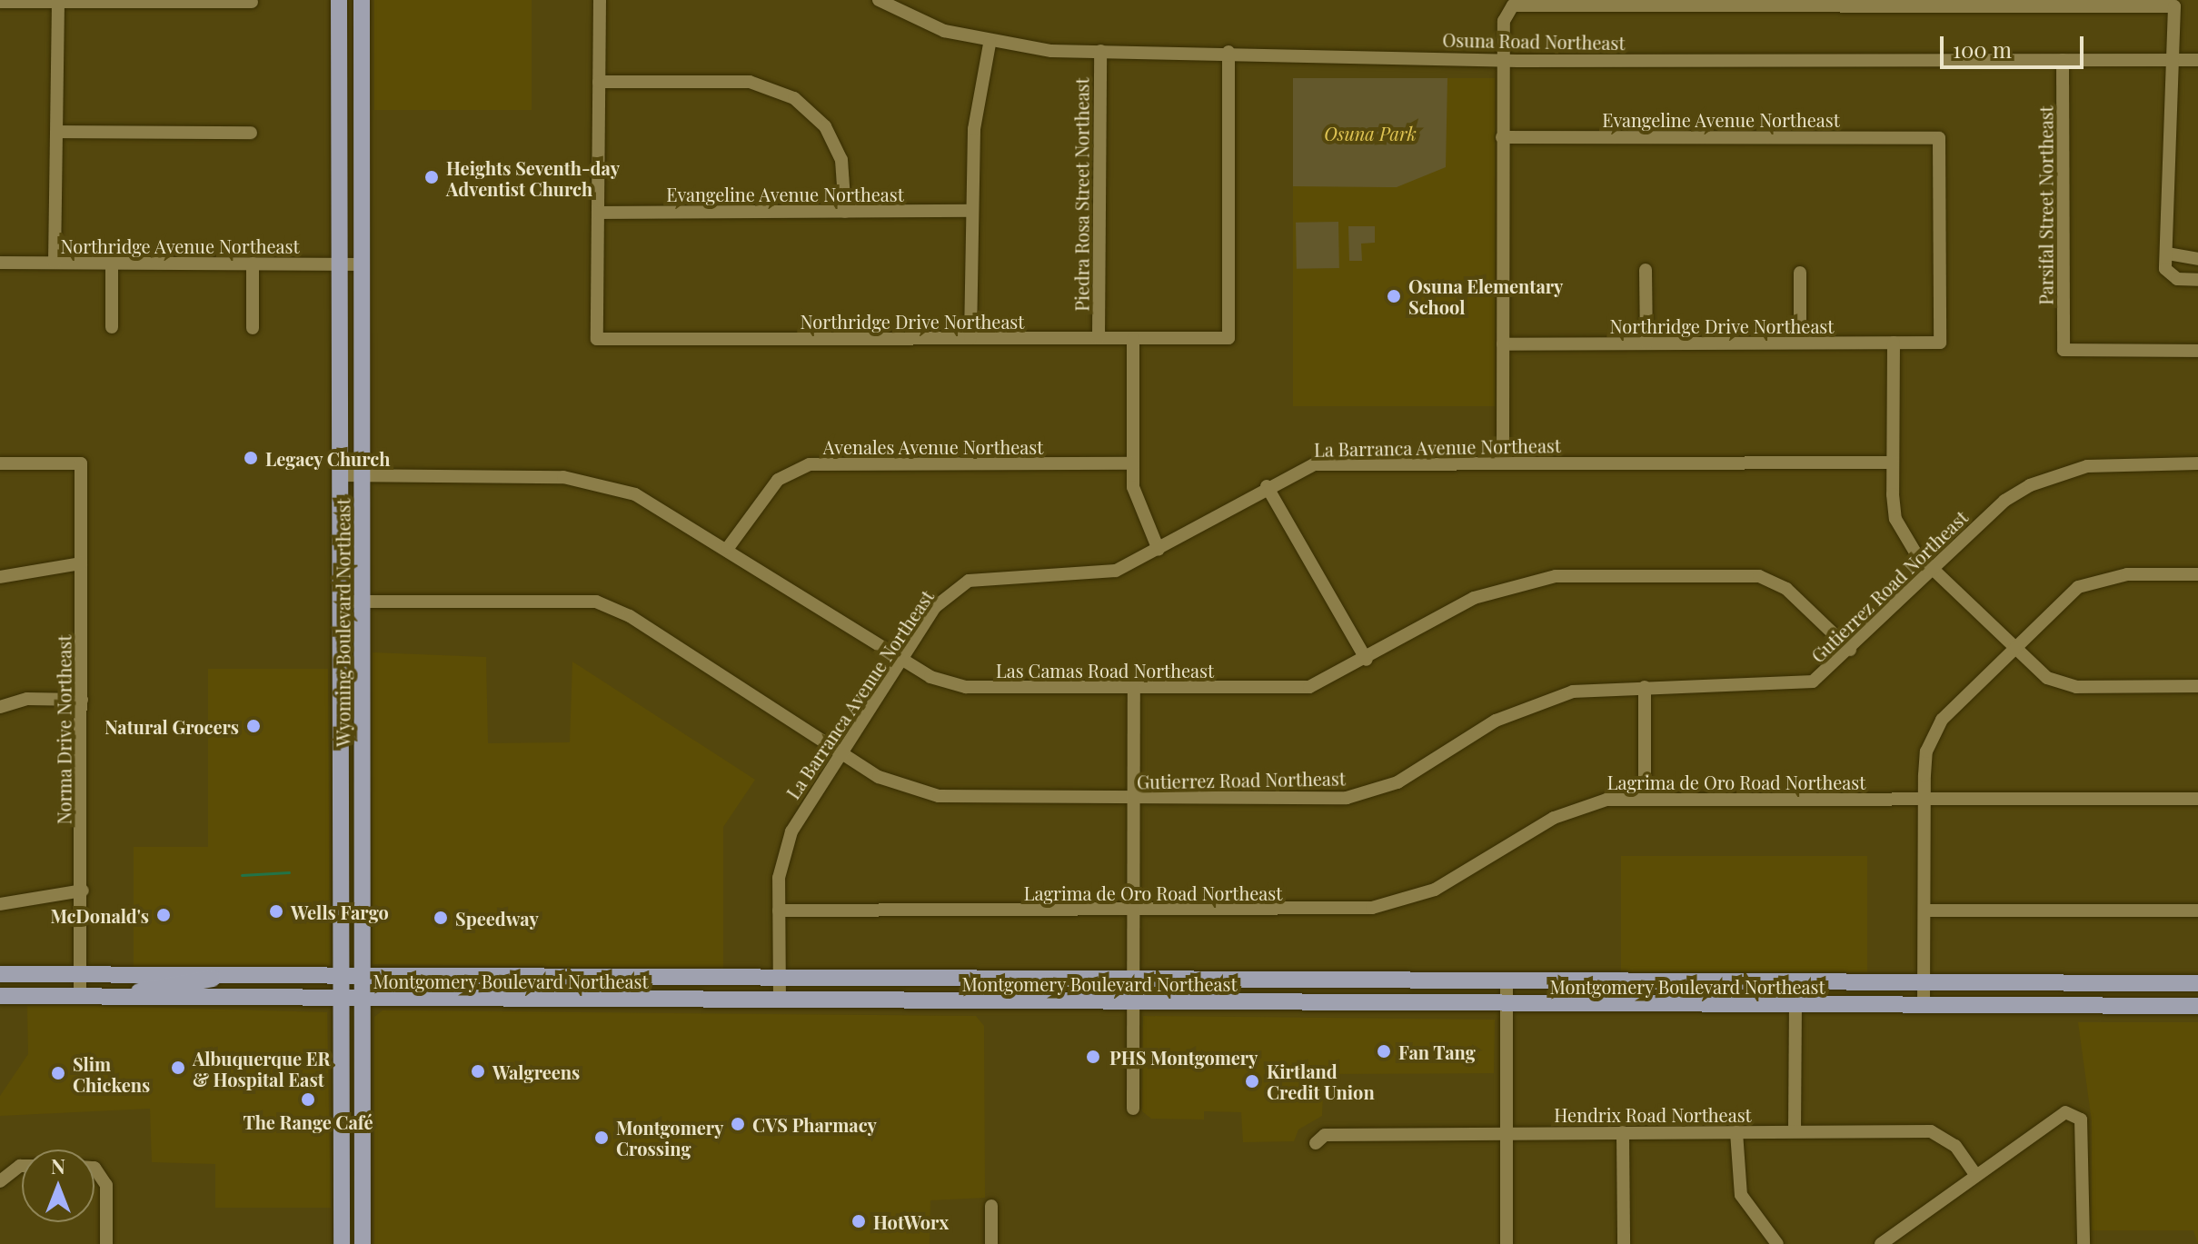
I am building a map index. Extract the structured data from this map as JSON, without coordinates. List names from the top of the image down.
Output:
{
  "streets": {
    "main road": ["Wyoming Boulevard Northeast", "Montgomery Boulevard Northeast"],
    "street": [
      "Osuna Road Northeast",
      "Evangeline Avenue Northeast",
      "Piedra Rosa Street Northeast",
      "Parsifal Street Northeast",
      "Northridge Avenue Northeast",
      "Northridge Drive Northeast",
      "Avenales Avenue Northeast",
      "La Barranca Avenue Northeast",
      "Gutierrez Road Northeast",
      "Las Camas Road Northeast",
      "Norma Drive Northeast",
      "Lagrima de Oro Road Northeast",
      "Hendrix Road Northeast"
    ]
  },
  "crossings": [
    ["Osuna Road Northeast", "Piedra Rosa Street Northeast"],
    ["Osuna Road Northeast", "Parsifal Street Northeast"],
    ["Osuna Road Northeast", "Northridge Drive Northeast"],
    ["Evangeline Avenue Northeast", "Northridge Drive Northeast"],
    ["Piedra Rosa Street Northeast", "Northridge Drive Northeast"],
    ["Northridge Avenue Northeast", "Wyoming Boulevard Northeast"],
    ["Avenales Avenue Northeast", "Las Camas Road Northeast"],
    ["La Barranca Avenue Northeast", "Gutierrez Road Northeast"],
    ["La Barranca Avenue Northeast", "Las Camas Road Northeast"],
    ["La Barranca Avenue Northeast", "Lagrima de Oro Road Northeast"],
    ["La Barranca Avenue Northeast", "Montgomery Boulevard Northeast"],
    ["Gutierrez Road Northeast", "Wyoming Boulevard Northeast"],
    ["Gutierrez Road Northeast", "Las Camas Road Northeast"],
    ["Wyoming Boulevard Northeast", "Las Camas Road Northeast"],
    ["Wyoming Boulevard Northeast", "Montgomery Boulevard Northeast"],
    ["Norma Drive Northeast", "Montgomery Boulevard Northeast"]
  ],
  "parks": ["Osuna Park"],
  "places": [
    "Heights Seventh-day Adventist Church",
    "Osuna Elementary School",
    "Legacy Church",
    "Natural Grocers",
    "Wells Fargo",
    "McDonald's",
    "Speedway",
    "Fan Tang",
    "PHS Montgomery",
    "Albuquerque ER & Hospital East",
    "Walgreens",
    "Slim Chickens",
    "Kirtland Credit Union",
    "The Range Café",
    "CVS Pharmacy",
    "Montgomery Crossing",
    "HotWorx"
  ],
  "scale_bar": "100 m",
  "north": "top"
}
